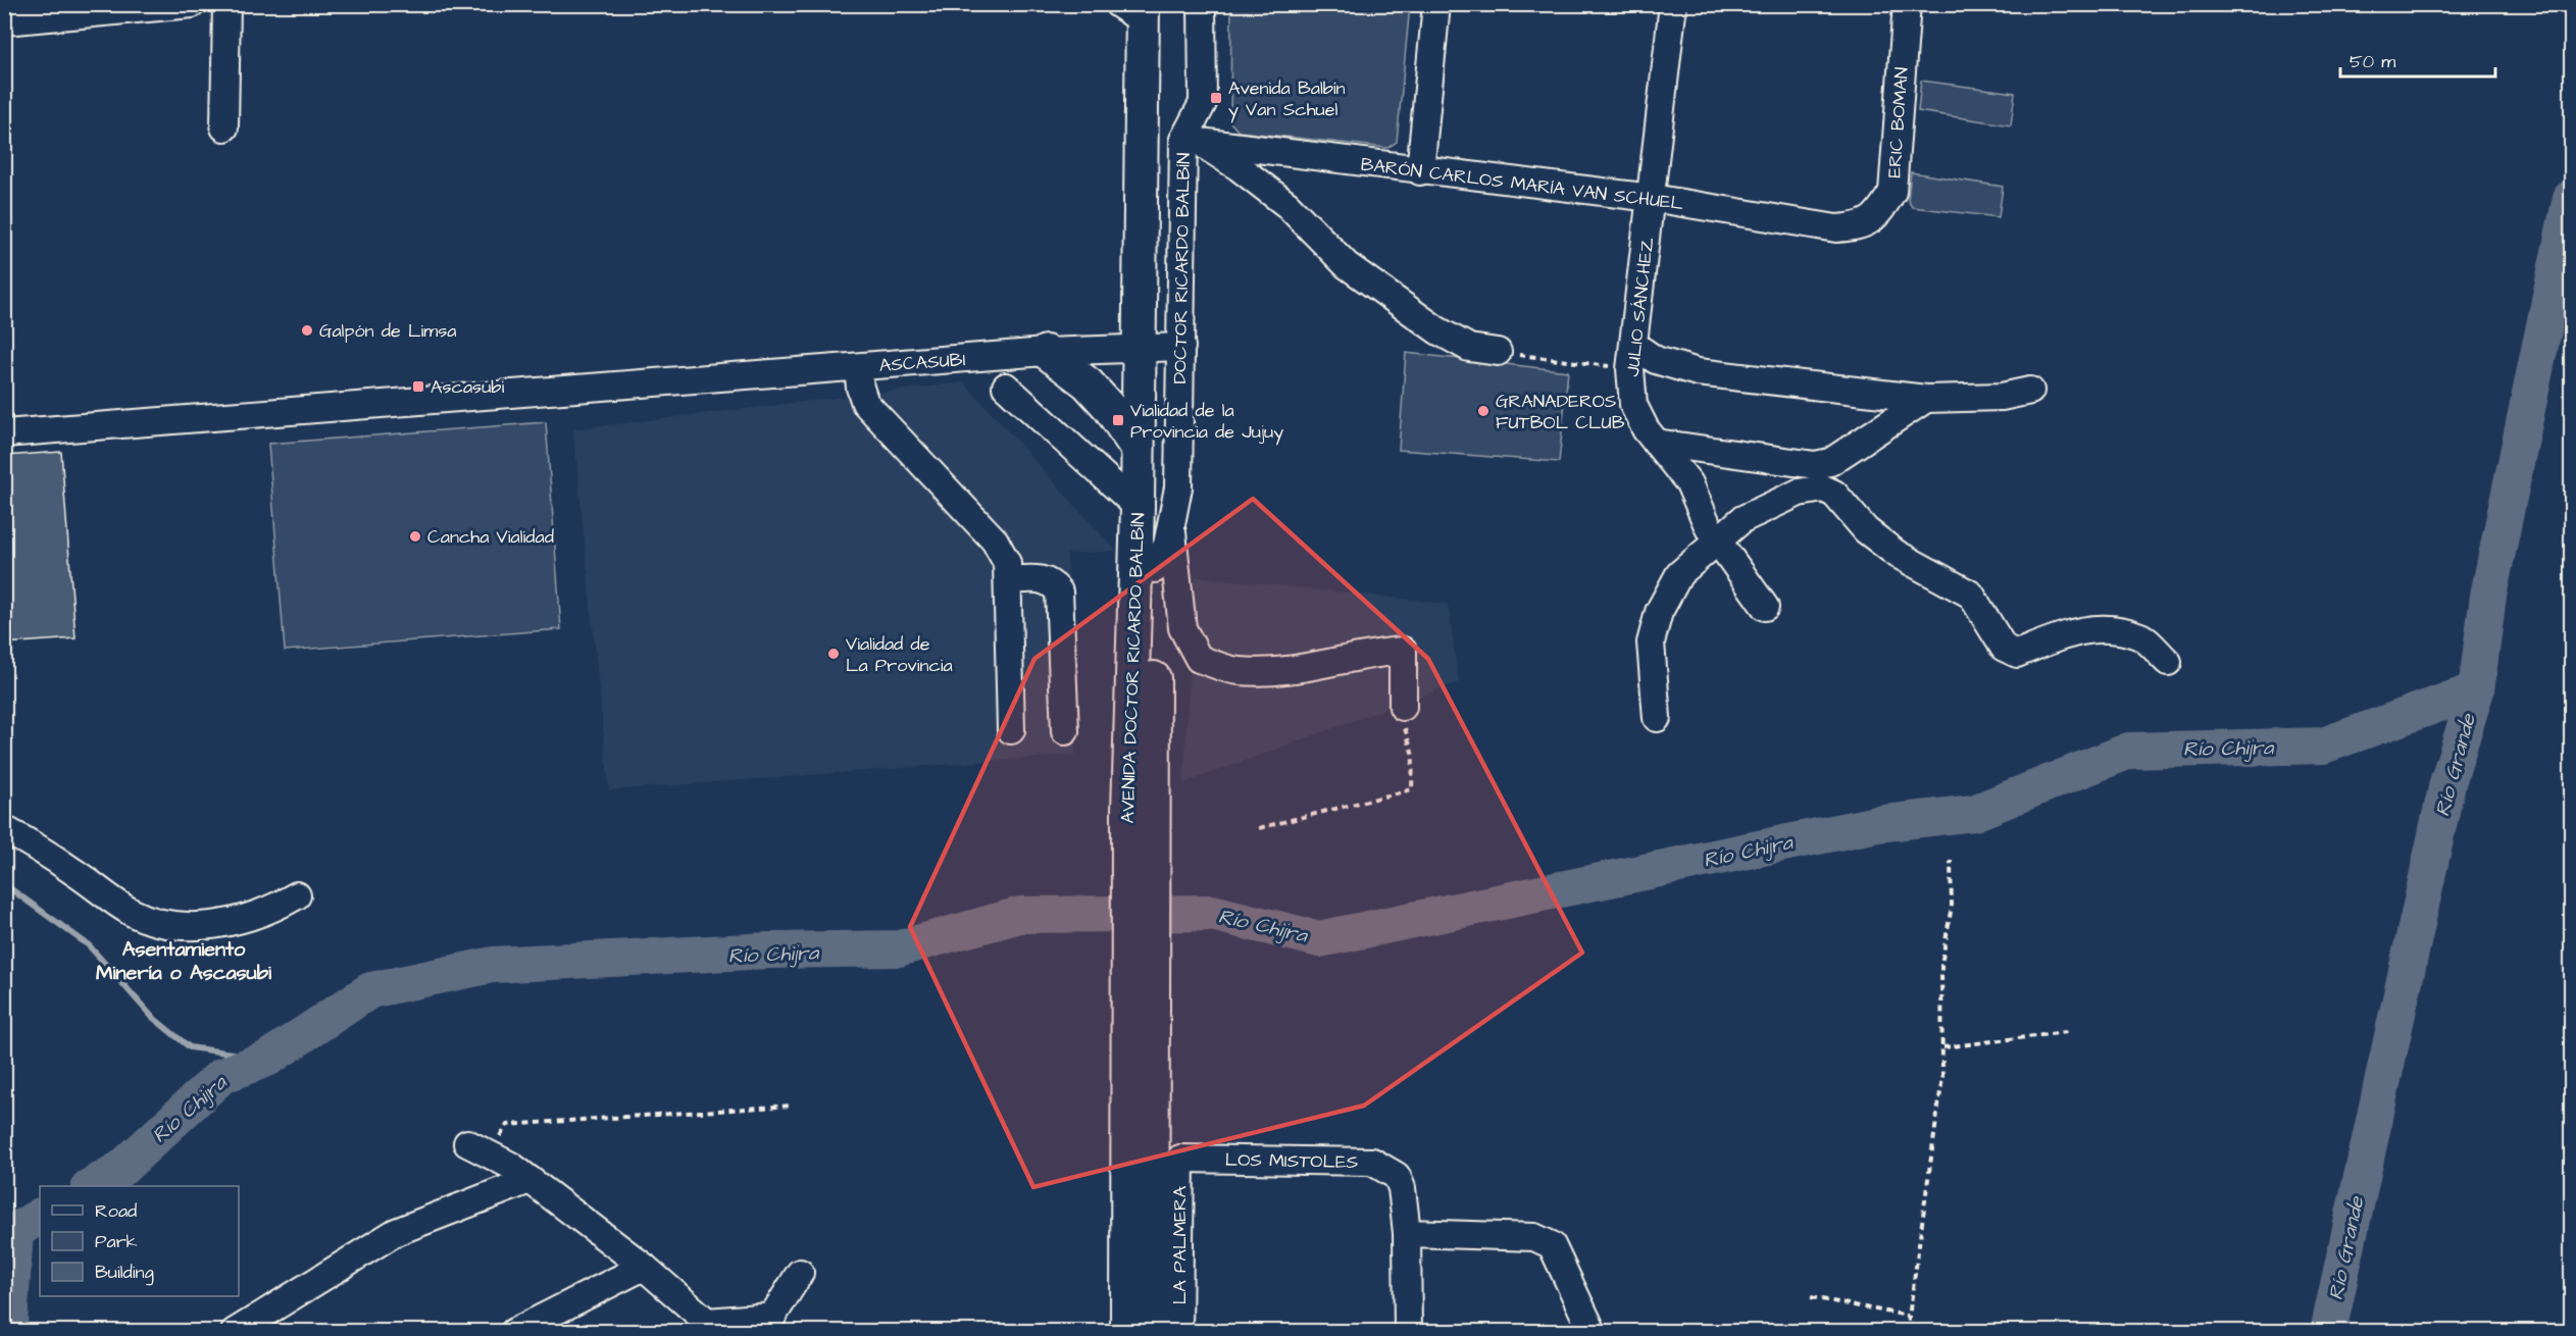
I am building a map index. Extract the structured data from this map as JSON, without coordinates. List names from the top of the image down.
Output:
{
  "streets": {
    "main road": ["AVENIDA DOCTOR RICARDO BALBÍN"],
    "street": [
      "ERIC BOMAN",
      "BARÓN CARLOS MARÍA VAN SCHUEL",
      "DOCTOR RICARDO BALBÍN",
      "JULIO SÁNCHEZ",
      "ASCASUBI",
      "LOS MISTOLES",
      "LA PALMERA"
    ]
  },
  "crossings": [
    ["ERIC BOMAN", "BARÓN CARLOS MARÍA VAN SCHUEL"],
    ["BARÓN CARLOS MARÍA VAN SCHUEL", "DOCTOR RICARDO BALBÍN"],
    ["BARÓN CARLOS MARÍA VAN SCHUEL", "JULIO SÁNCHEZ"],
    ["DOCTOR RICARDO BALBÍN", "ASCASUBI"],
    ["DOCTOR RICARDO BALBÍN", "AVENIDA DOCTOR RICARDO BALBÍN"],
    ["ASCASUBI", "AVENIDA DOCTOR RICARDO BALBÍN"],
    ["AVENIDA DOCTOR RICARDO BALBÍN", "LOS MISTOLES"],
    ["AVENIDA DOCTOR RICARDO BALBÍN", "LA PALMERA"],
    ["LOS MISTOLES", "LA PALMERA"]
  ],
  "districts": ["Asentamiento Minería o Ascasubi"],
  "water": ["Río Chijra", "Río Grande"],
  "places": {
    "transit": ["Avenida Balbín y Van Schuel", "Ascasubi", "Vialidad de la Provincia de Jujuy"],
    "other": [
      "Galpón de Limsa",
      "GRANADEROS FUTBOL CLUB",
      "Cancha Vialidad",
      "Vialidad de La Provincia"
    ]
  },
  "legend": ["Road", "Park", "Building"],
  "scale_bar": "50 m"
}
